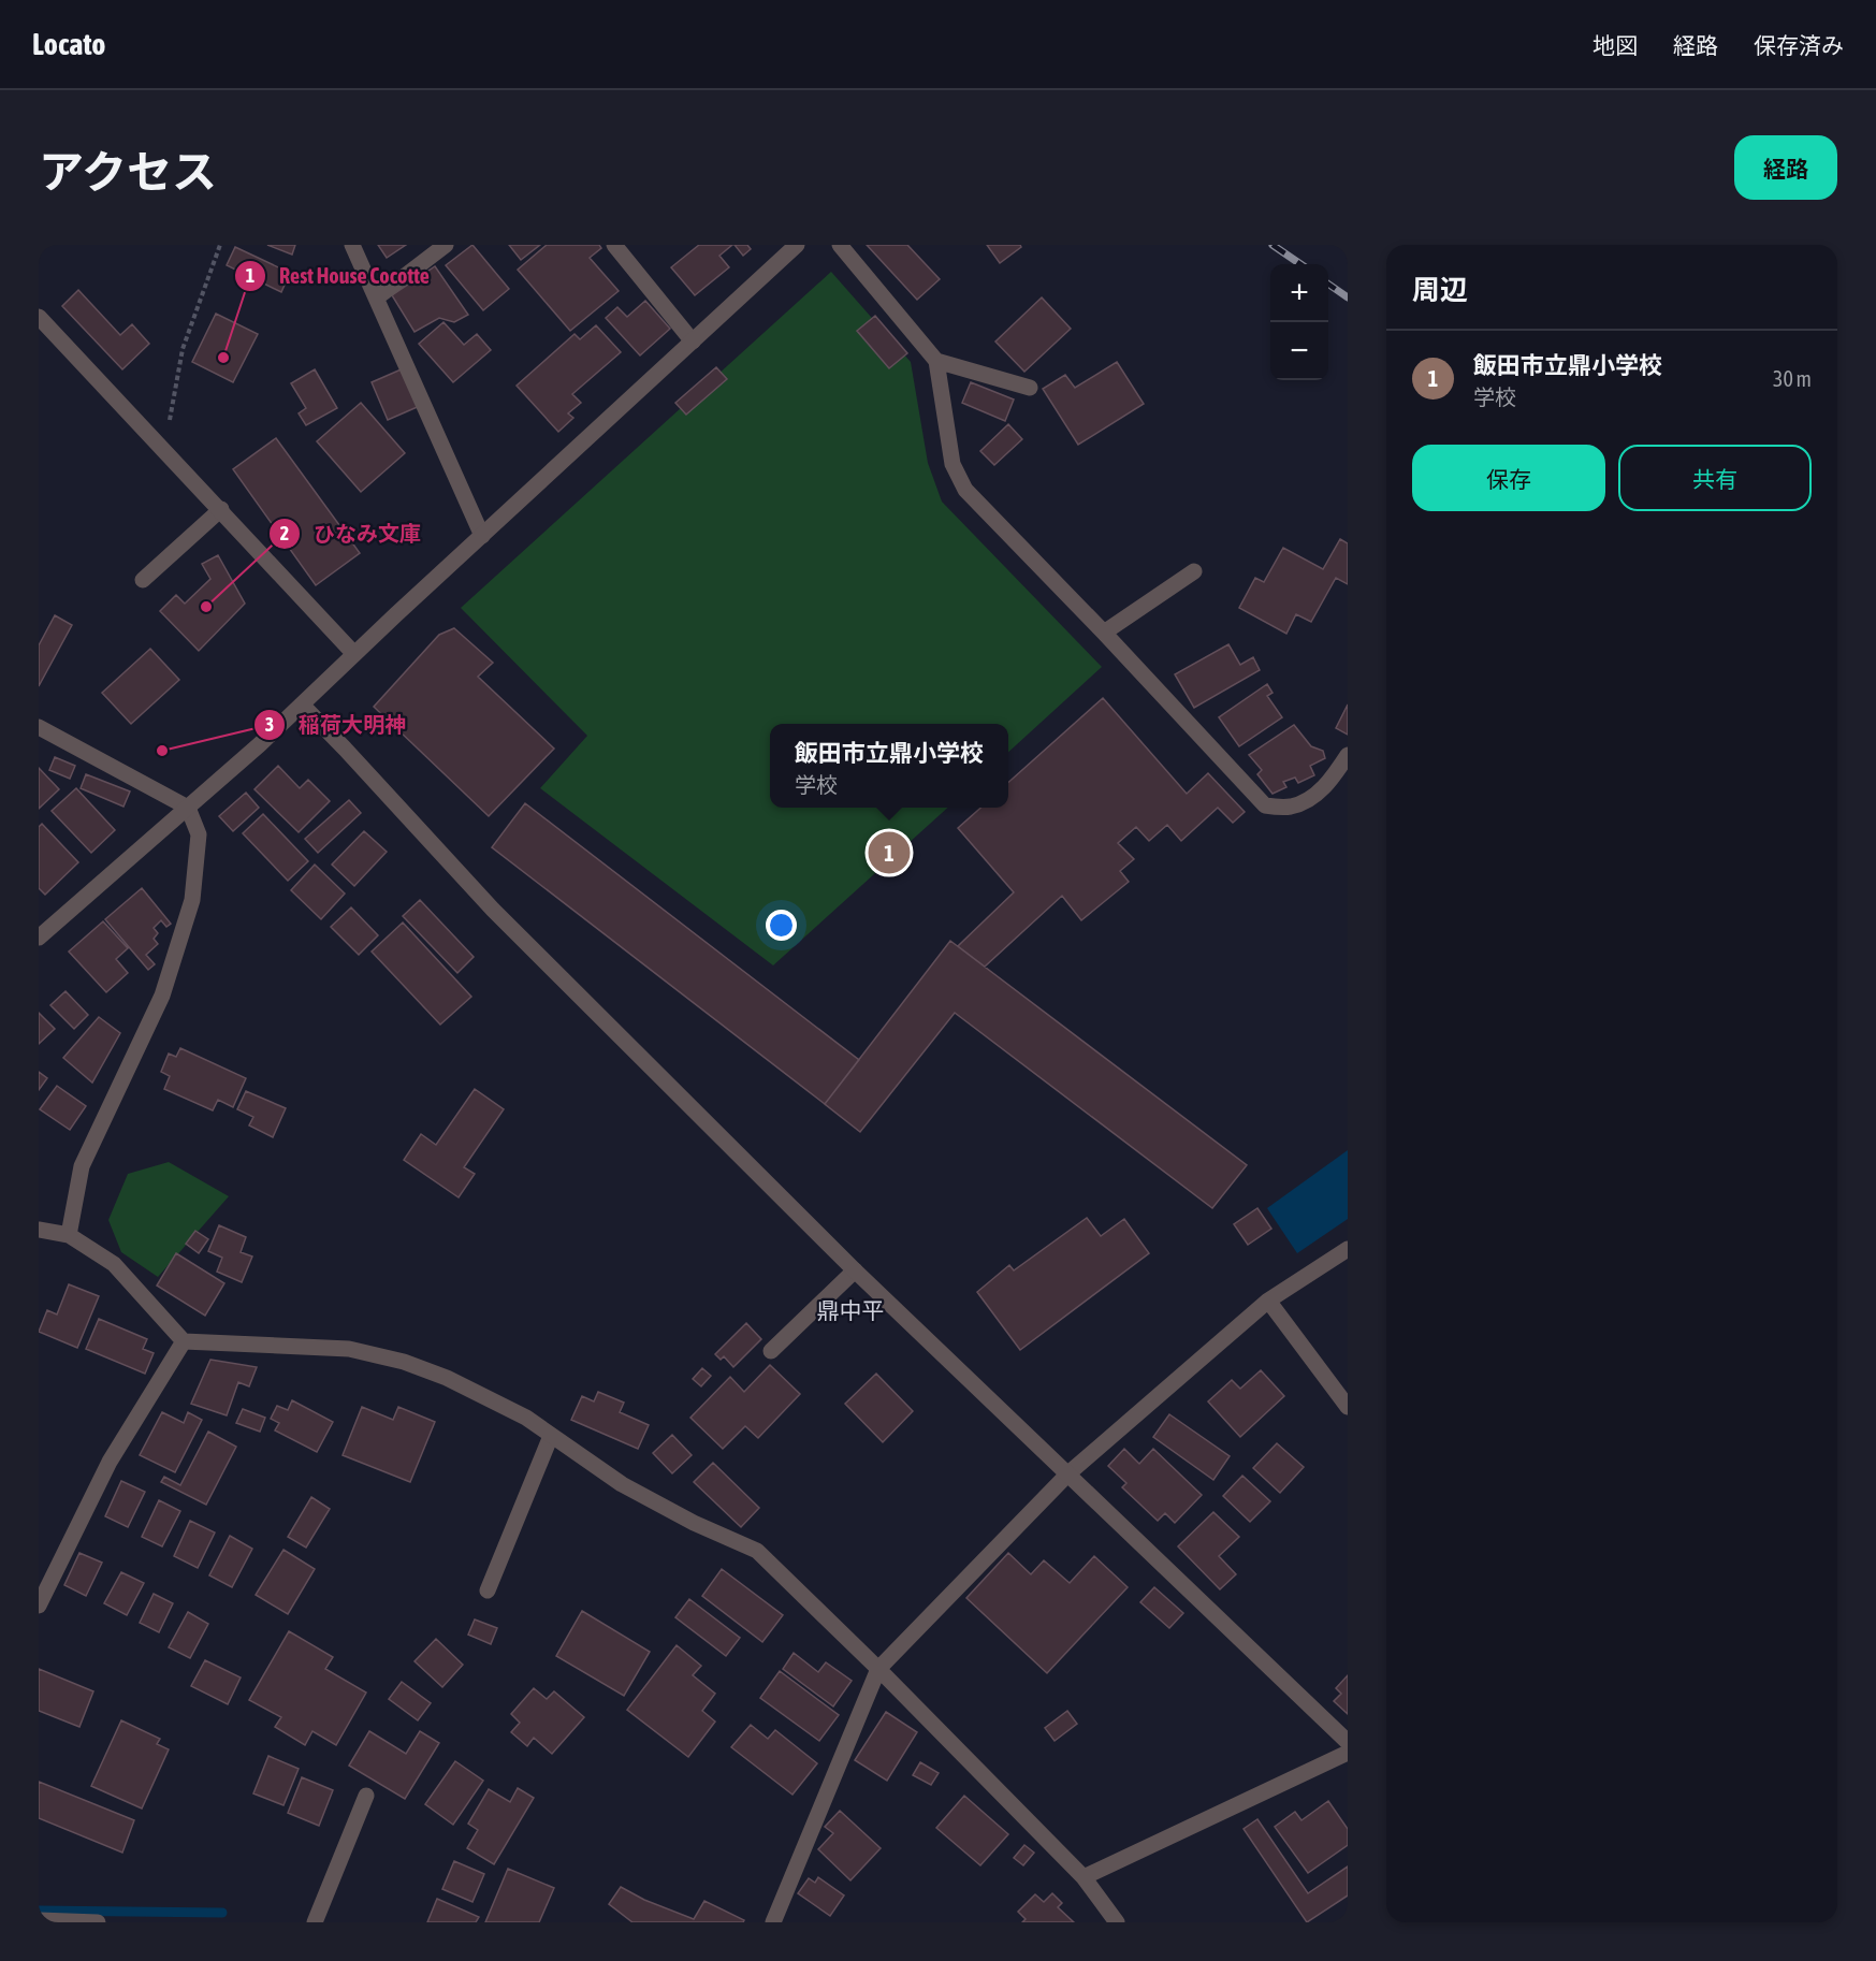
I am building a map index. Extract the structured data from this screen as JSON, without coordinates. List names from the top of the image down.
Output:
{
  "districts": ["鼎中平"],
  "places": ["Rest House Cocotte", "ひなみ文庫", "稲荷大明神"],
  "page": {
    "header": "Locato",
    "nav": ["地図", "経路", "保存済み"],
    "title": "アクセス",
    "buttons": [
      "経路",
      ["保存", "共有"]
    ],
    "heading": "周辺",
    "map_buttons": ["+", "−"],
    "list": [
      {
        "mark": "1",
        "name": "飯田市立鼎小学校",
        "note": "学校",
        "value": "30 m"
      }
    ],
    "popup": ["飯田市立鼎小学校", "学校"],
    "pins": "1"
  }
}
